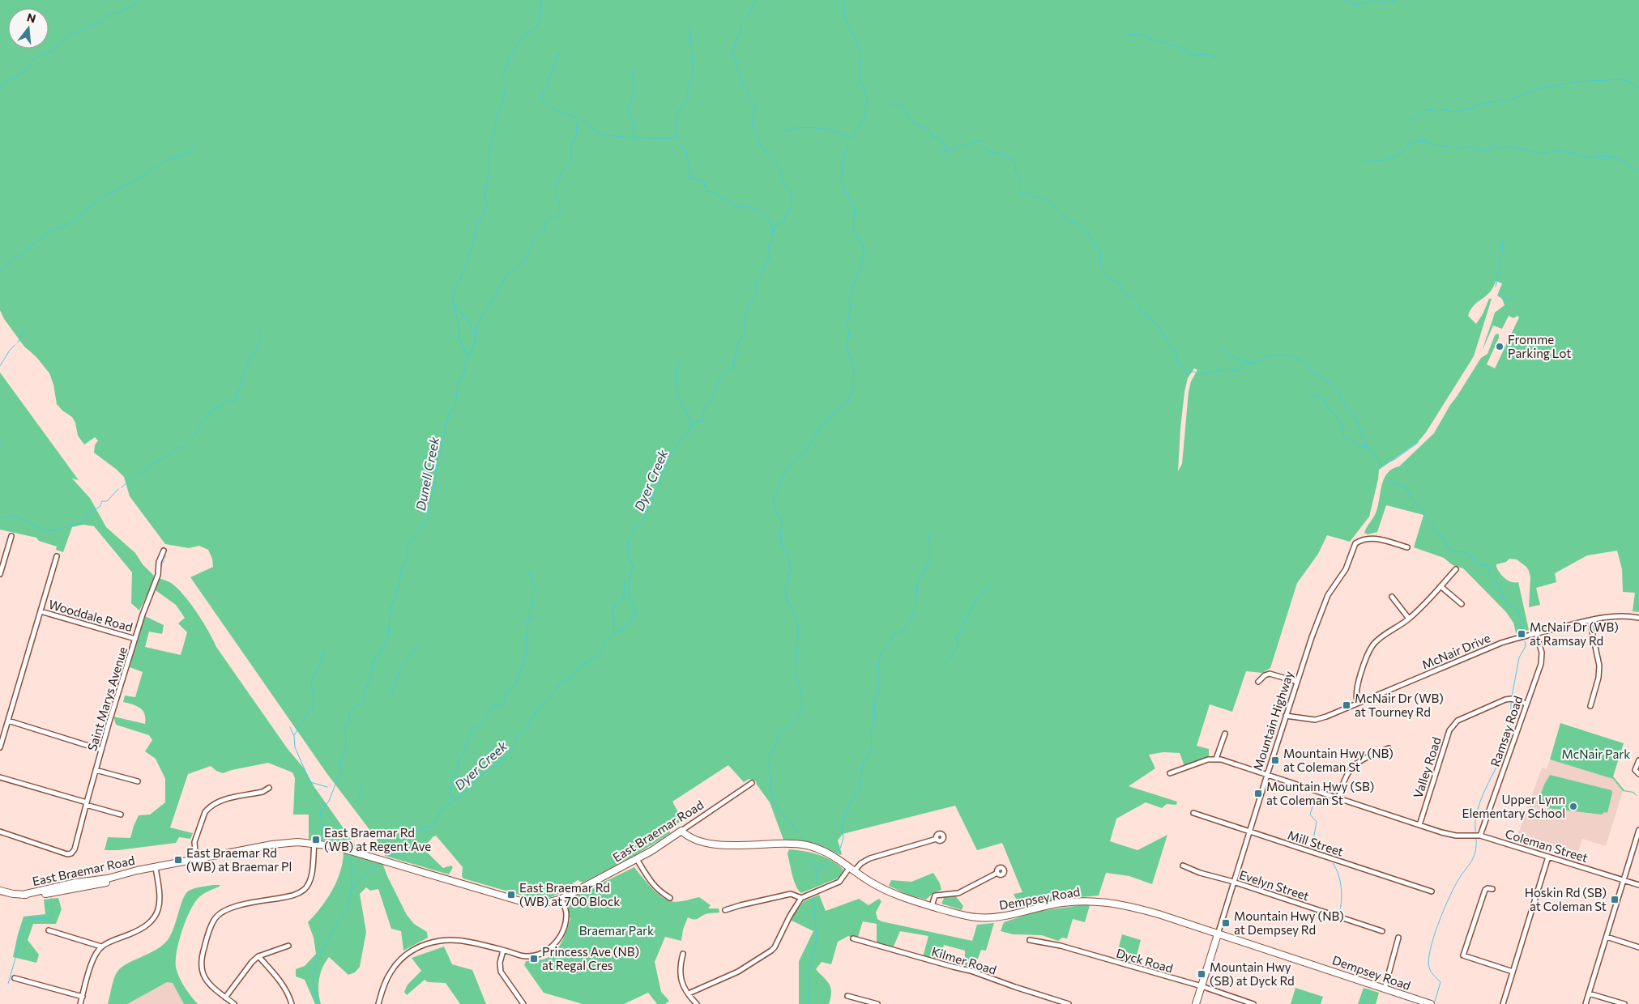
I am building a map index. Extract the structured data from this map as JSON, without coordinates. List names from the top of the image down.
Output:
{
  "streets": {
    "street": [
      "Wooddale Road",
      "McNair Drive",
      "Saint Marys Avenue",
      "Mountain Highway",
      "Ramsay Road",
      "Valley Road",
      "East Braemar Road",
      "Mill Street",
      "Coleman Street",
      "Evelyn Street",
      "Dempsey Road",
      "Kilmer Road",
      "Dyck Road"
    ]
  },
  "crossings": [
    ["Wooddale Road", "Saint Marys Avenue"],
    ["McNair Drive", "Mountain Highway"],
    ["McNair Drive", "Ramsay Road"],
    ["Mountain Highway", "Mill Street"],
    ["Mountain Highway", "Coleman Street"],
    ["Mountain Highway", "Evelyn Street"],
    ["Mountain Highway", "Dempsey Road"],
    ["Mountain Highway", "Dyck Road"],
    ["Ramsay Road", "Valley Road"],
    ["Ramsay Road", "Coleman Street"],
    ["Valley Road", "Coleman Street"],
    ["East Braemar Road", "Dempsey Road"]
  ],
  "water": ["Dunell Creek", "Dyer Creek"],
  "parks": ["McNair Park", "Braemar Park"],
  "places": {
    "other": ["Fromme Parking Lot", "Upper Lynn Elementary School"],
    "transit": [
      "McNair Dr (WB) at Ramsay Rd",
      "McNair Dr (WB) at Tourney Rd",
      "Mountain Hwy (NB) at Coleman St",
      "Mountain Hwy (SB) at Coleman St",
      "East Braemar Rd (WB) at Regent Ave",
      "East Braemar Rd (WB) at Braemar Pl",
      "East Braemar Rd (WB) at 700 Block",
      "Hoskin Rd (SB) at Coleman St",
      "Mountain Hwy (NB) at Dempsey Rd",
      "Princess Ave (NB) at Regal Cres",
      "Mountain Hwy (SB) at Dyck Rd"
    ]
  },
  "north": "top"
}
